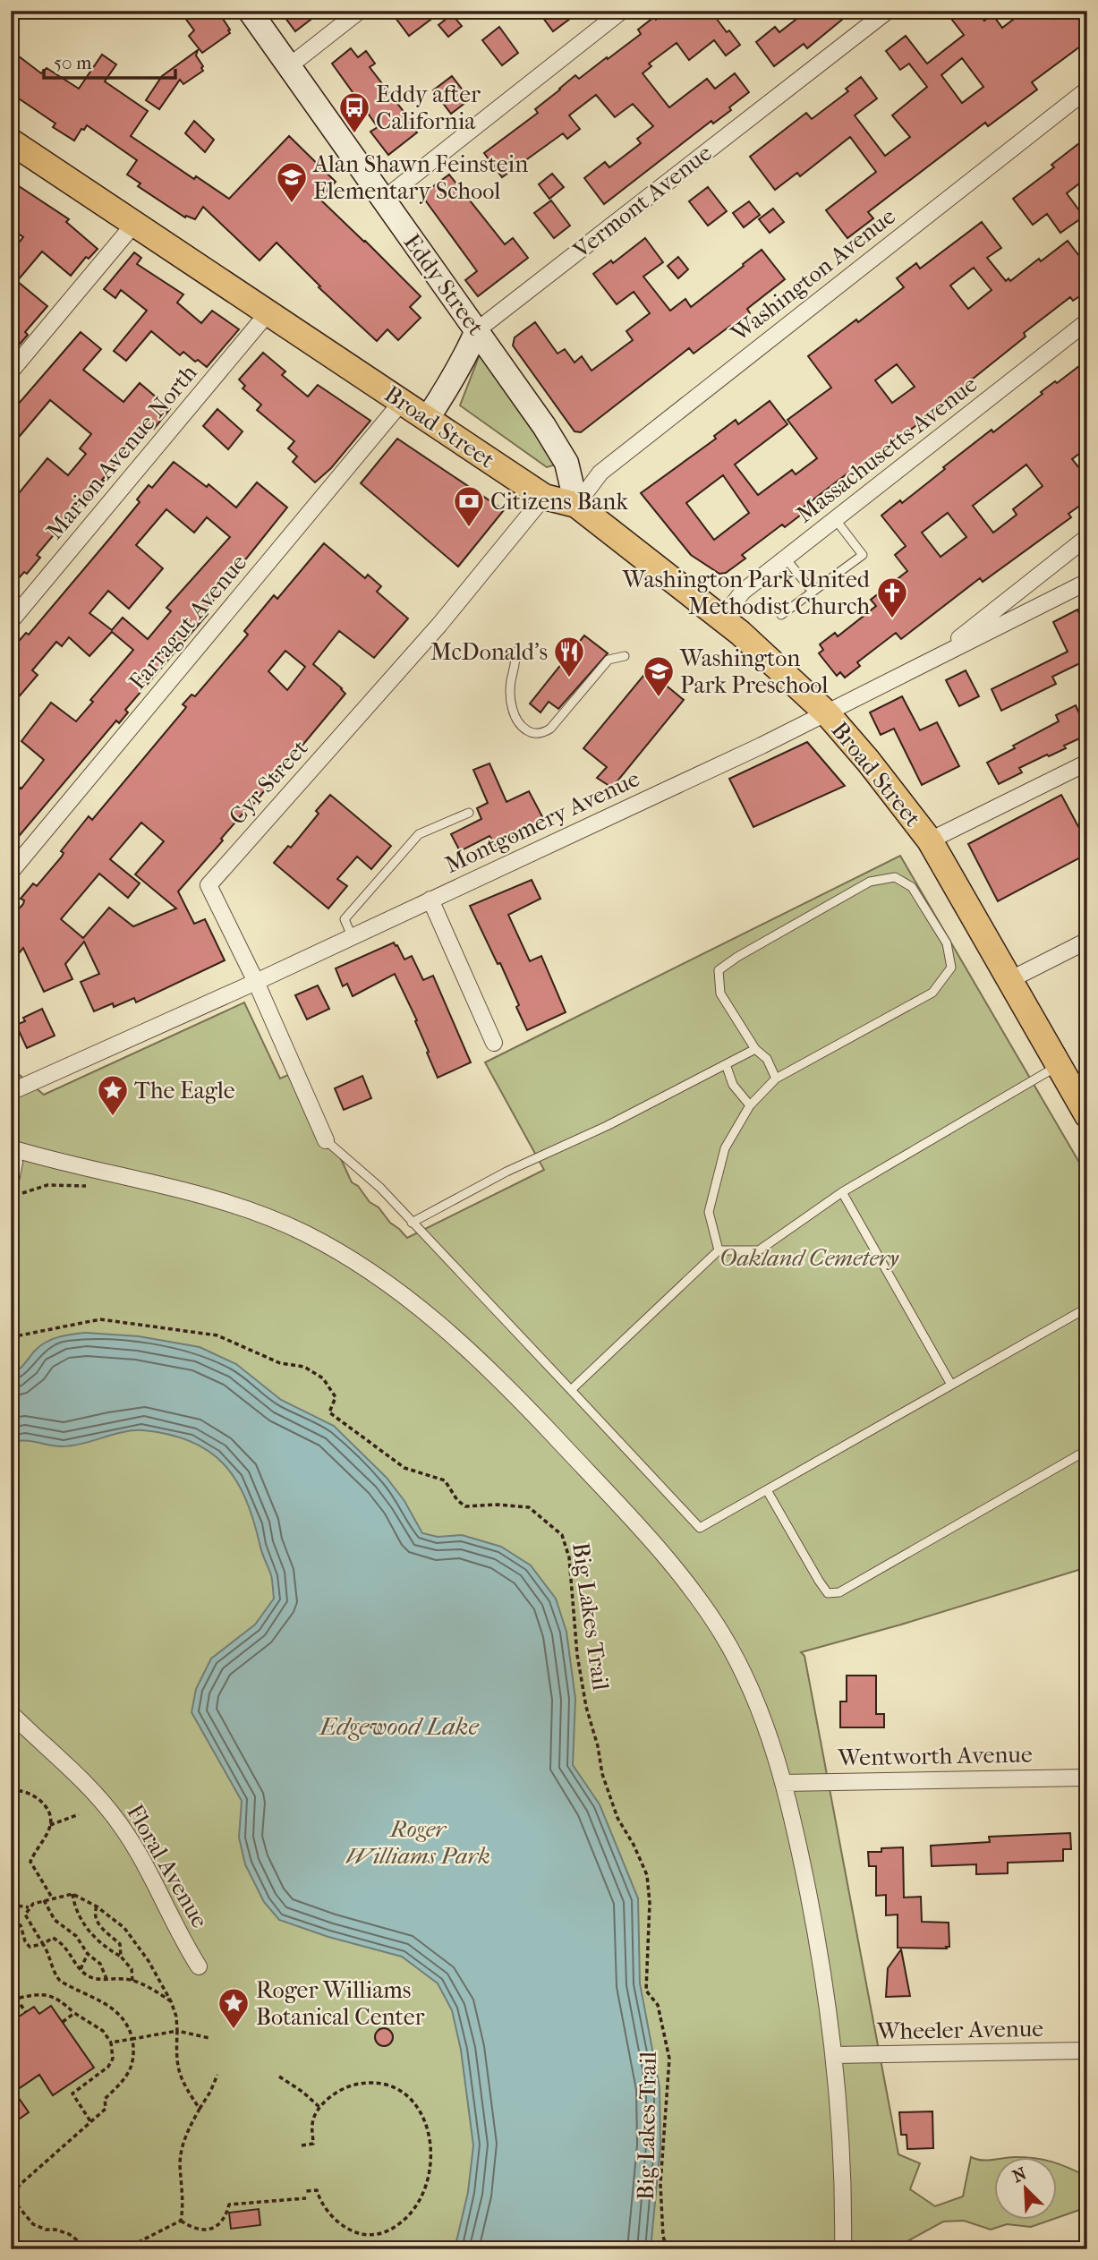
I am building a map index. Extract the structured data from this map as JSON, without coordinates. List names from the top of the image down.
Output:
{
  "streets": {
    "main road": ["Vermont Avenue", "Eddy Street", "Broad Street"],
    "street": [
      "Washington Avenue",
      "Massachusetts Avenue",
      "Marion Avenue North",
      "Farragut Avenue",
      "Cyr Street",
      "Montgomery Avenue",
      "Wentworth Avenue",
      "Floral Avenue",
      "Wheeler Avenue"
    ],
    "path": ["Big Lakes Trail"]
  },
  "crossings": [
    ["Vermont Avenue", "Eddy Street"],
    ["Vermont Avenue", "Broad Street"],
    ["Washington Avenue", "Eddy Street"],
    ["Washington Avenue", "Broad Street"],
    ["Eddy Street", "Broad Street"],
    ["Broad Street", "Massachusetts Avenue"],
    ["Broad Street", "Marion Avenue North"],
    ["Broad Street", "Farragut Avenue"],
    ["Broad Street", "Cyr Street"],
    ["Broad Street", "Montgomery Avenue"],
    ["Cyr Street", "Montgomery Avenue"]
  ],
  "water": ["Edgewood Lake"],
  "parks": ["Oakland Cemetery", "Roger Williams Park"],
  "places": {
    "bus stop": ["Eddy after California"],
    "school or university": ["Alan Shawn Feinstein Elementary School", "Washington Park Preschool"],
    "bank": ["Citizens Bank"],
    "church": ["Washington Park United Methodist Church"],
    "restaurant": ["McDonald's"],
    "place": ["The Eagle", "Roger Williams Botanical Center"]
  },
  "scale_bar": "50 m",
  "north": "top left"
}
